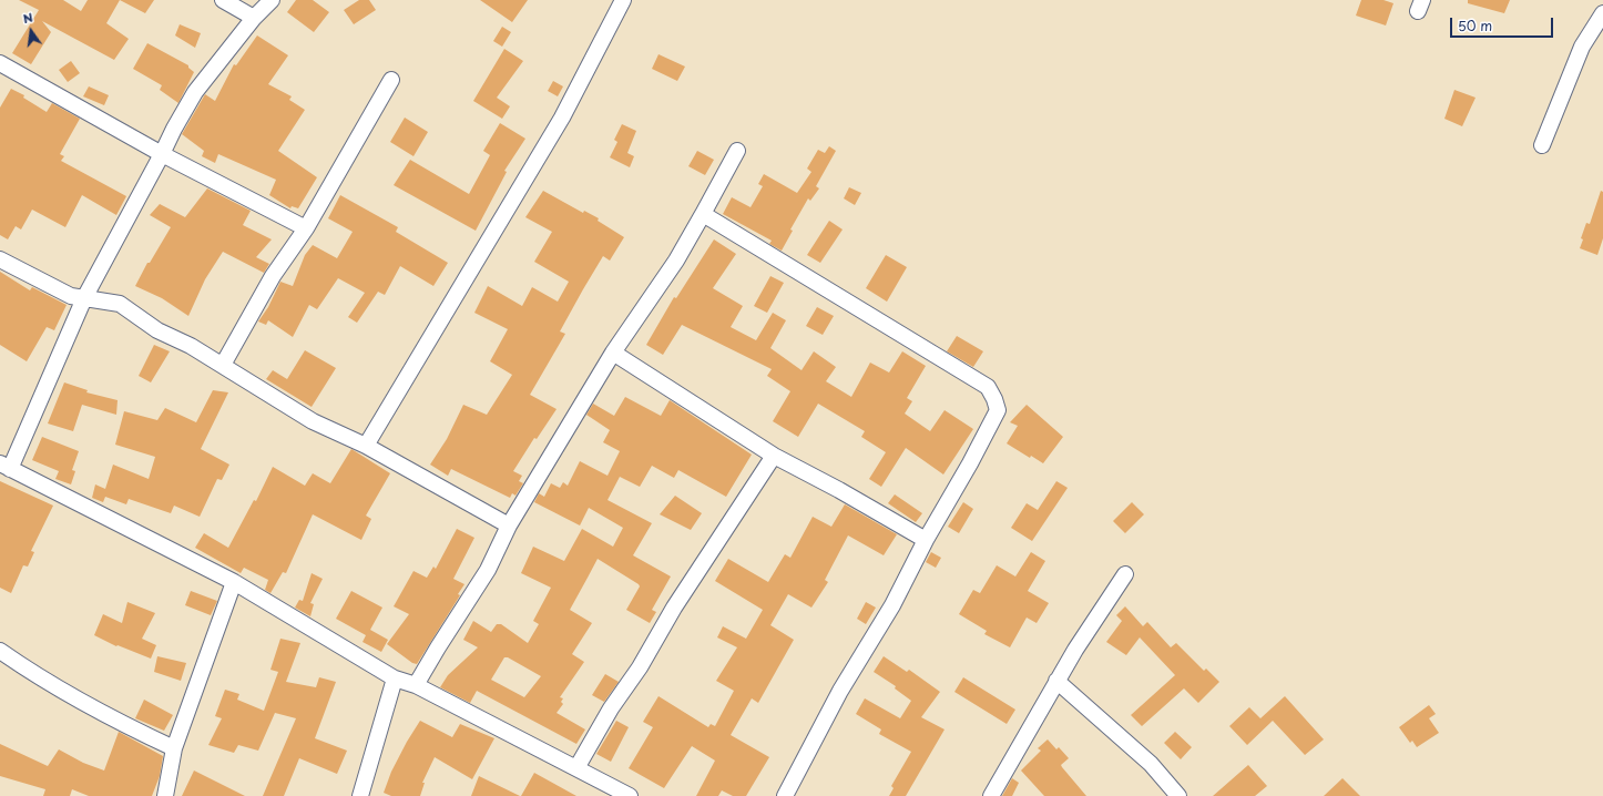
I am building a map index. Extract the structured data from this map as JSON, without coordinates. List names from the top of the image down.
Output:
{
  "scale_bar": "50 m",
  "north": "top"
}
